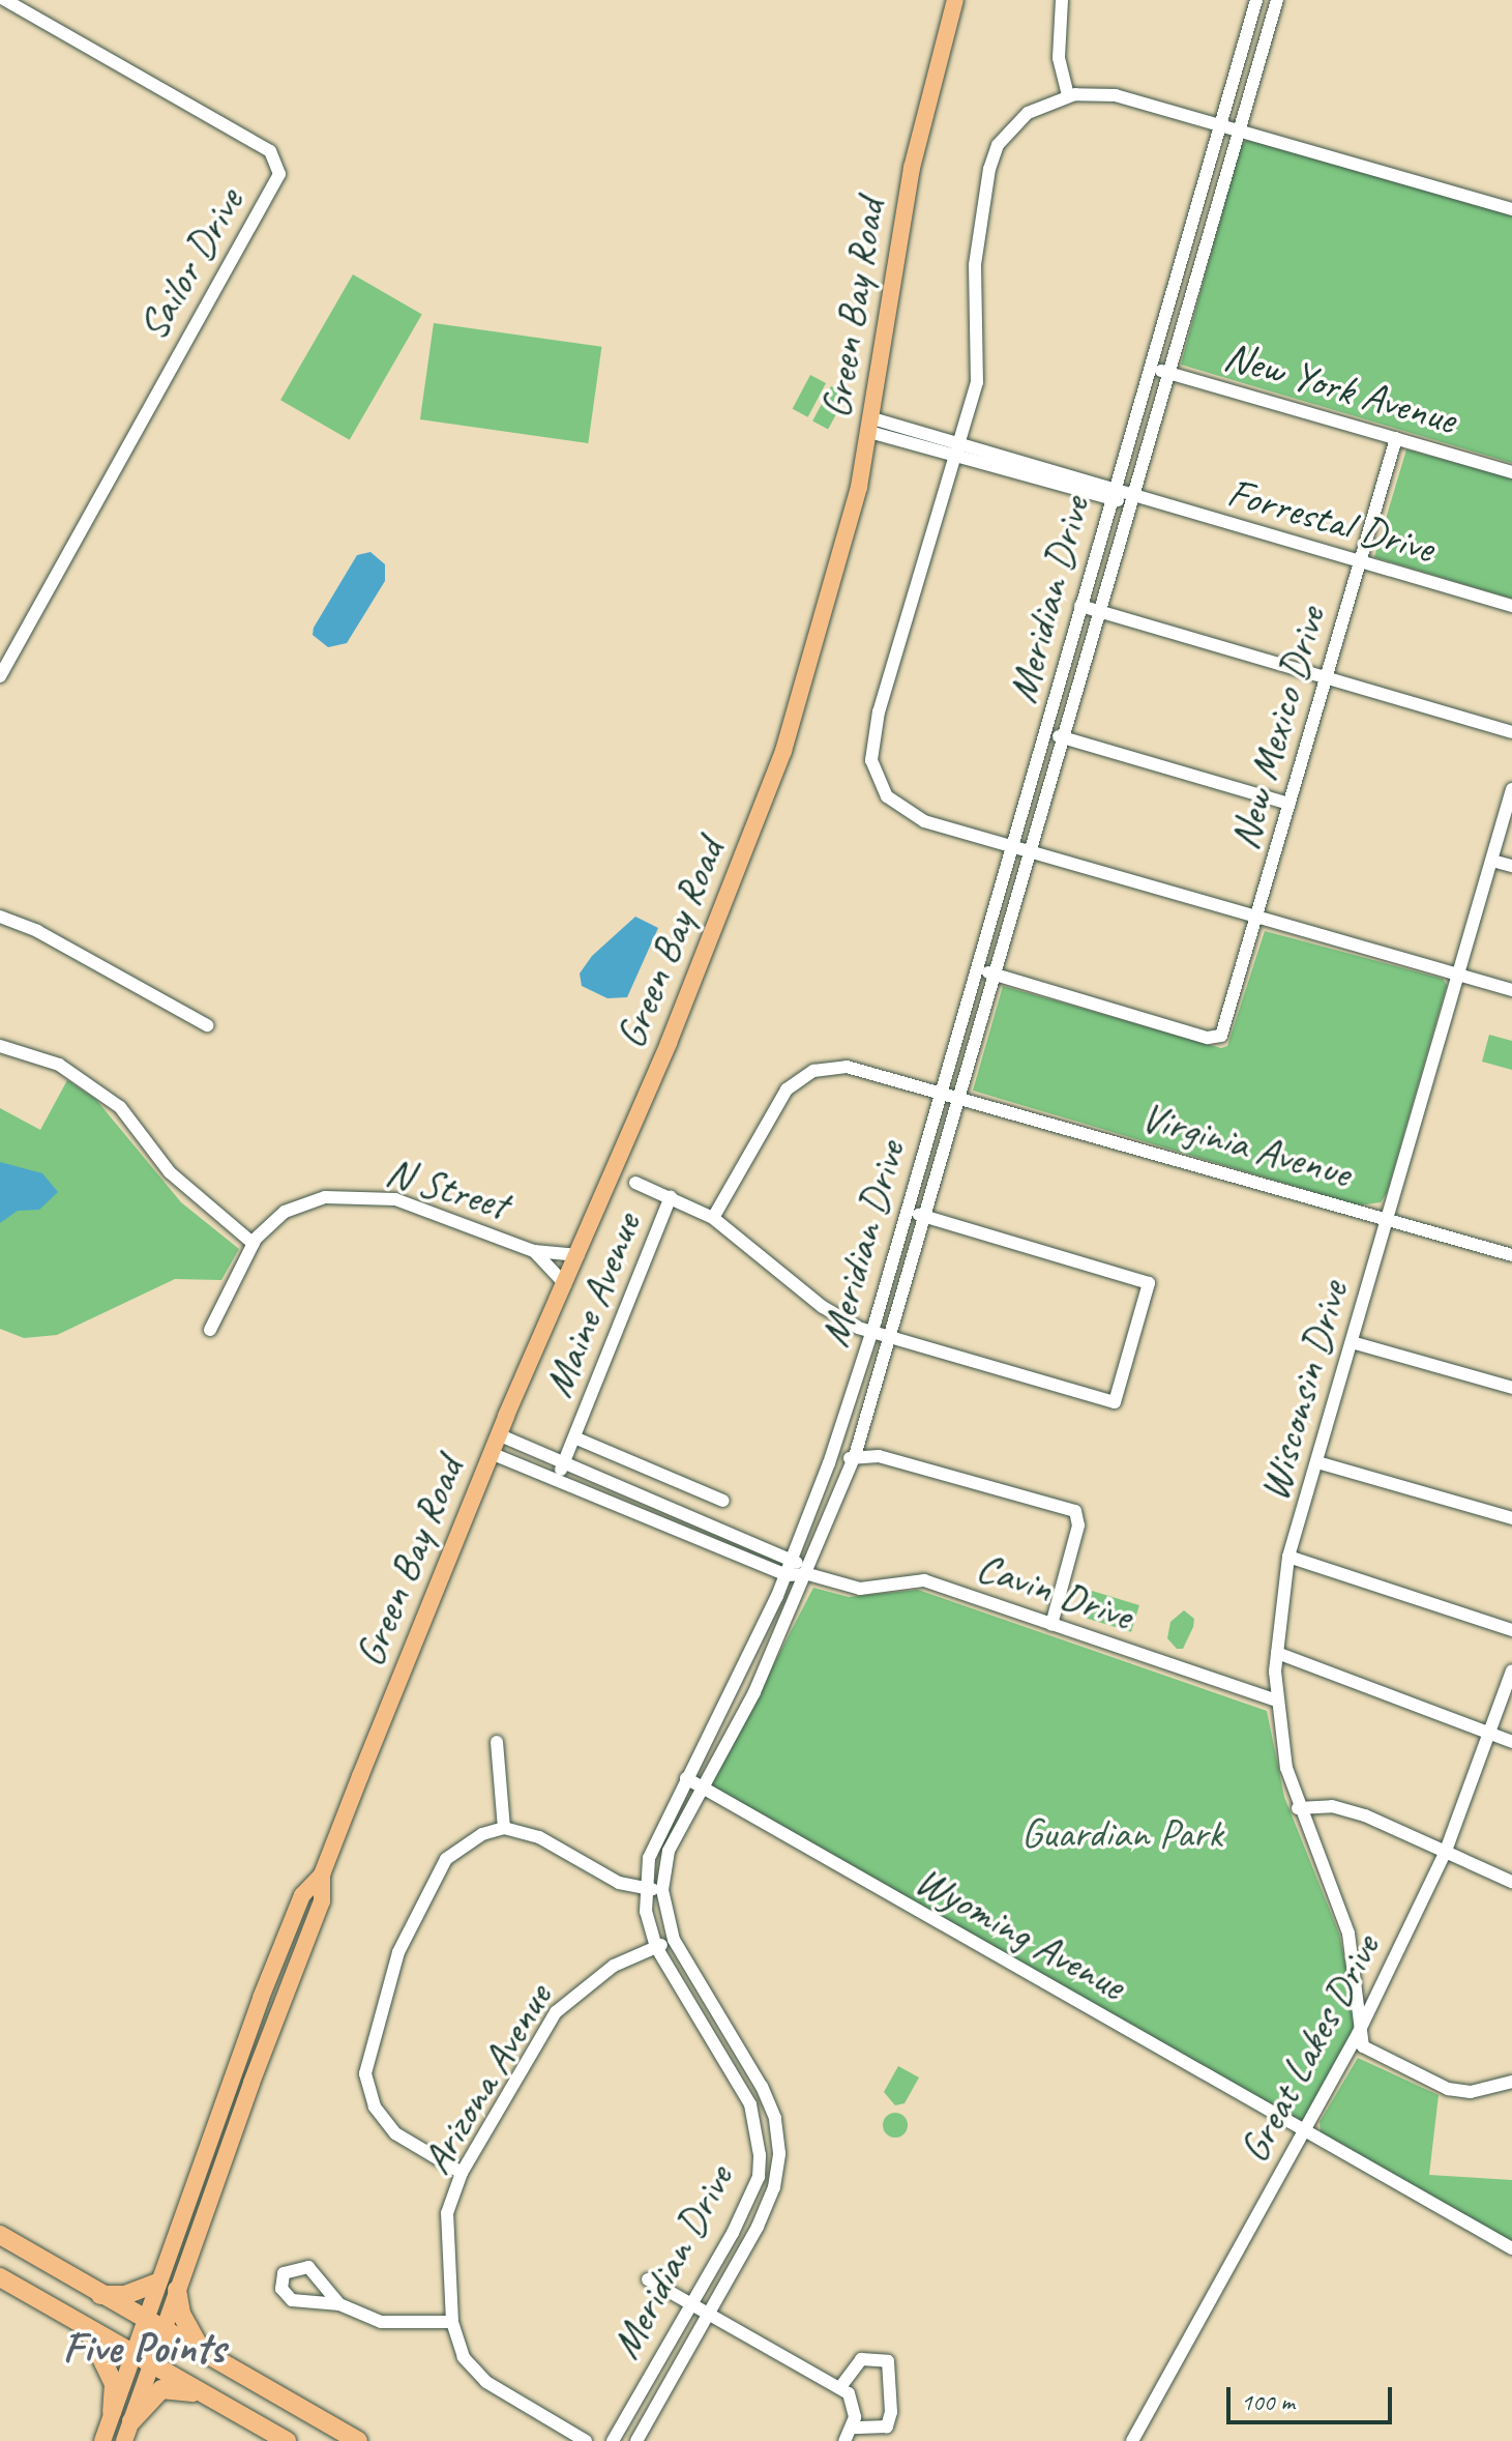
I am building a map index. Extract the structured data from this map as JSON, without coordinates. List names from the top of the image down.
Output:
{
  "streets": {
    "main road": ["Green Bay Road"],
    "street": [
      "Sailor Drive",
      "New York Avenue",
      "Forrestal Drive",
      "Meridian Drive",
      "New Mexico Drive",
      "Virginia Avenue",
      "N Street",
      "Maine Avenue",
      "Wisconsin Drive",
      "Cavin Drive",
      "Wyoming Avenue",
      "Great Lakes Drive",
      "Arizona Avenue"
    ]
  },
  "crossings": [
    ["Green Bay Road", "Forrestal Drive"],
    ["Green Bay Road", "N Street"],
    ["Green Bay Road", "Cavin Drive"],
    ["New York Avenue", "Meridian Drive"],
    ["New York Avenue", "New Mexico Drive"],
    ["Forrestal Drive", "Meridian Drive"],
    ["Forrestal Drive", "New Mexico Drive"],
    ["Meridian Drive", "New Mexico Drive"],
    ["Meridian Drive", "Virginia Avenue"],
    ["Meridian Drive", "Cavin Drive"],
    ["Meridian Drive", "Wyoming Avenue"],
    ["Meridian Drive", "Arizona Avenue"],
    ["Virginia Avenue", "Wisconsin Drive"],
    ["Maine Avenue", "Cavin Drive"],
    ["Wisconsin Drive", "Cavin Drive"],
    ["Wisconsin Drive", "Great Lakes Drive"],
    ["Wyoming Avenue", "Great Lakes Drive"]
  ],
  "districts": ["Five Points"],
  "parks": ["Guardian Park"],
  "scale_bar": "100 m"
}
